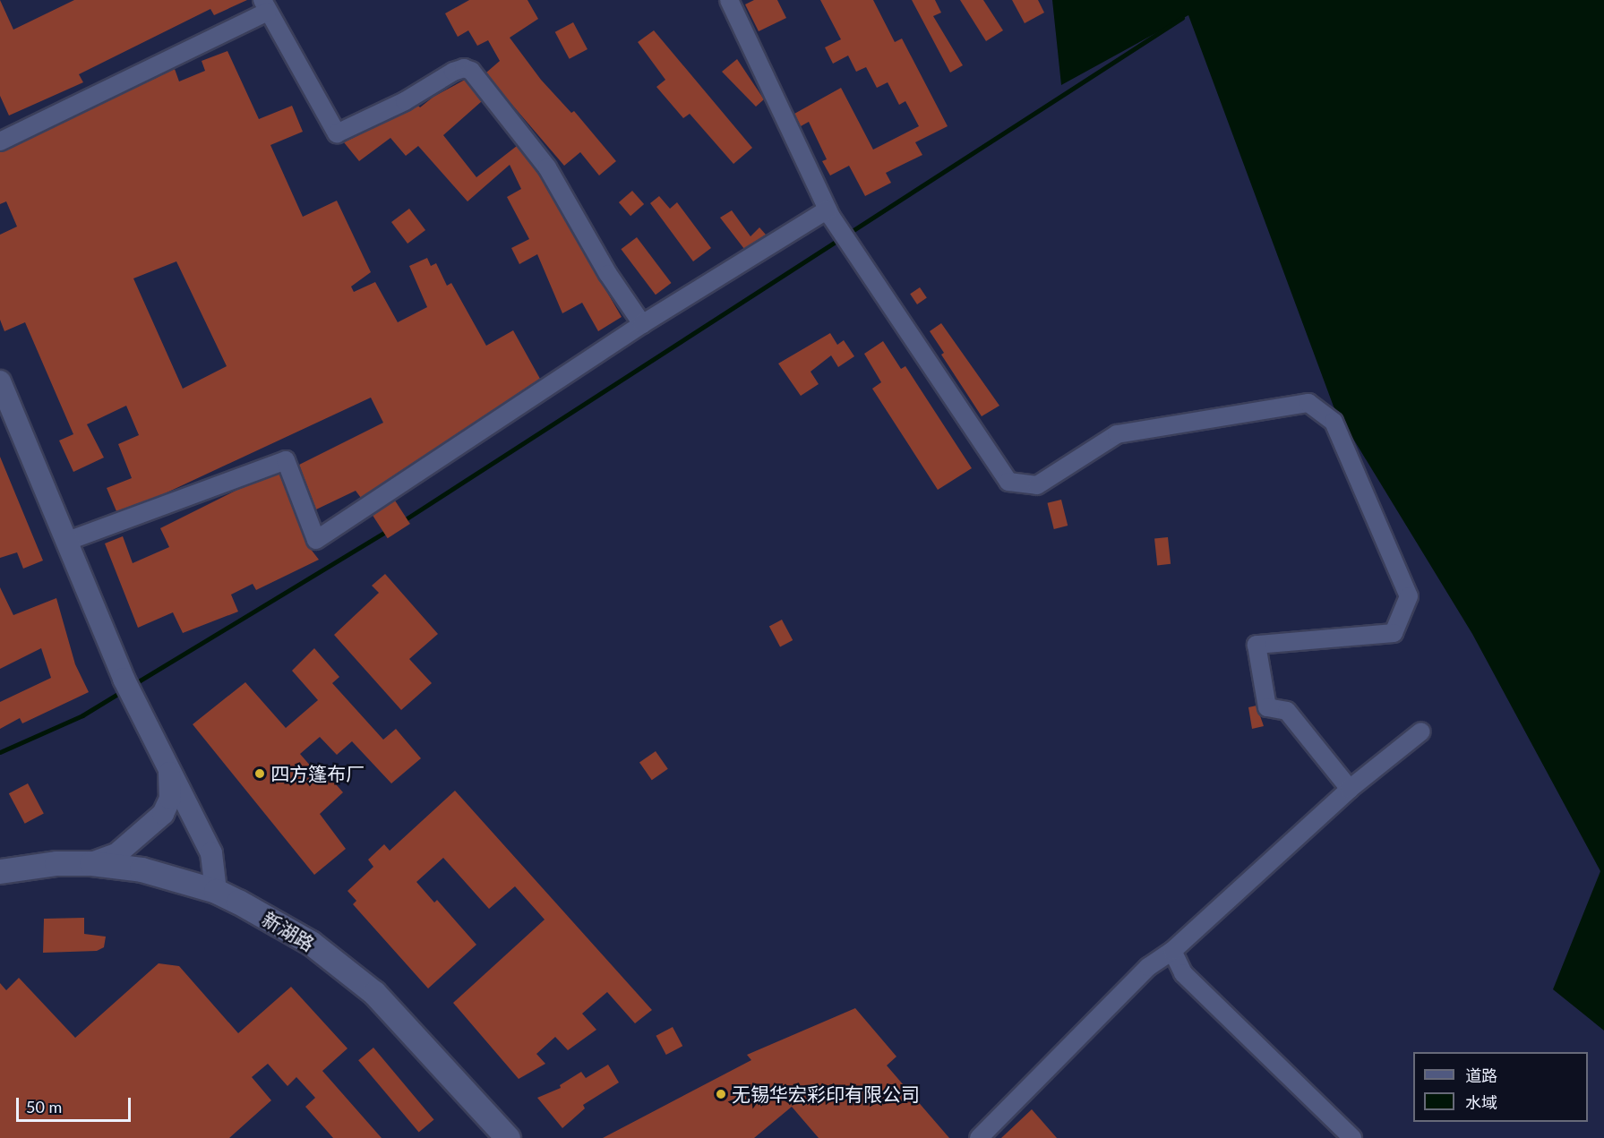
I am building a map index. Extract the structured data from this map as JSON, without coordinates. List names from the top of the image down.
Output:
{
  "streets": {
    "main road": ["新湖路"]
  },
  "places": ["四方篷布厂", "无锡华宏彩印有限公司"],
  "legend": ["道路", "水域"],
  "scale_bar": "50 m"
}
